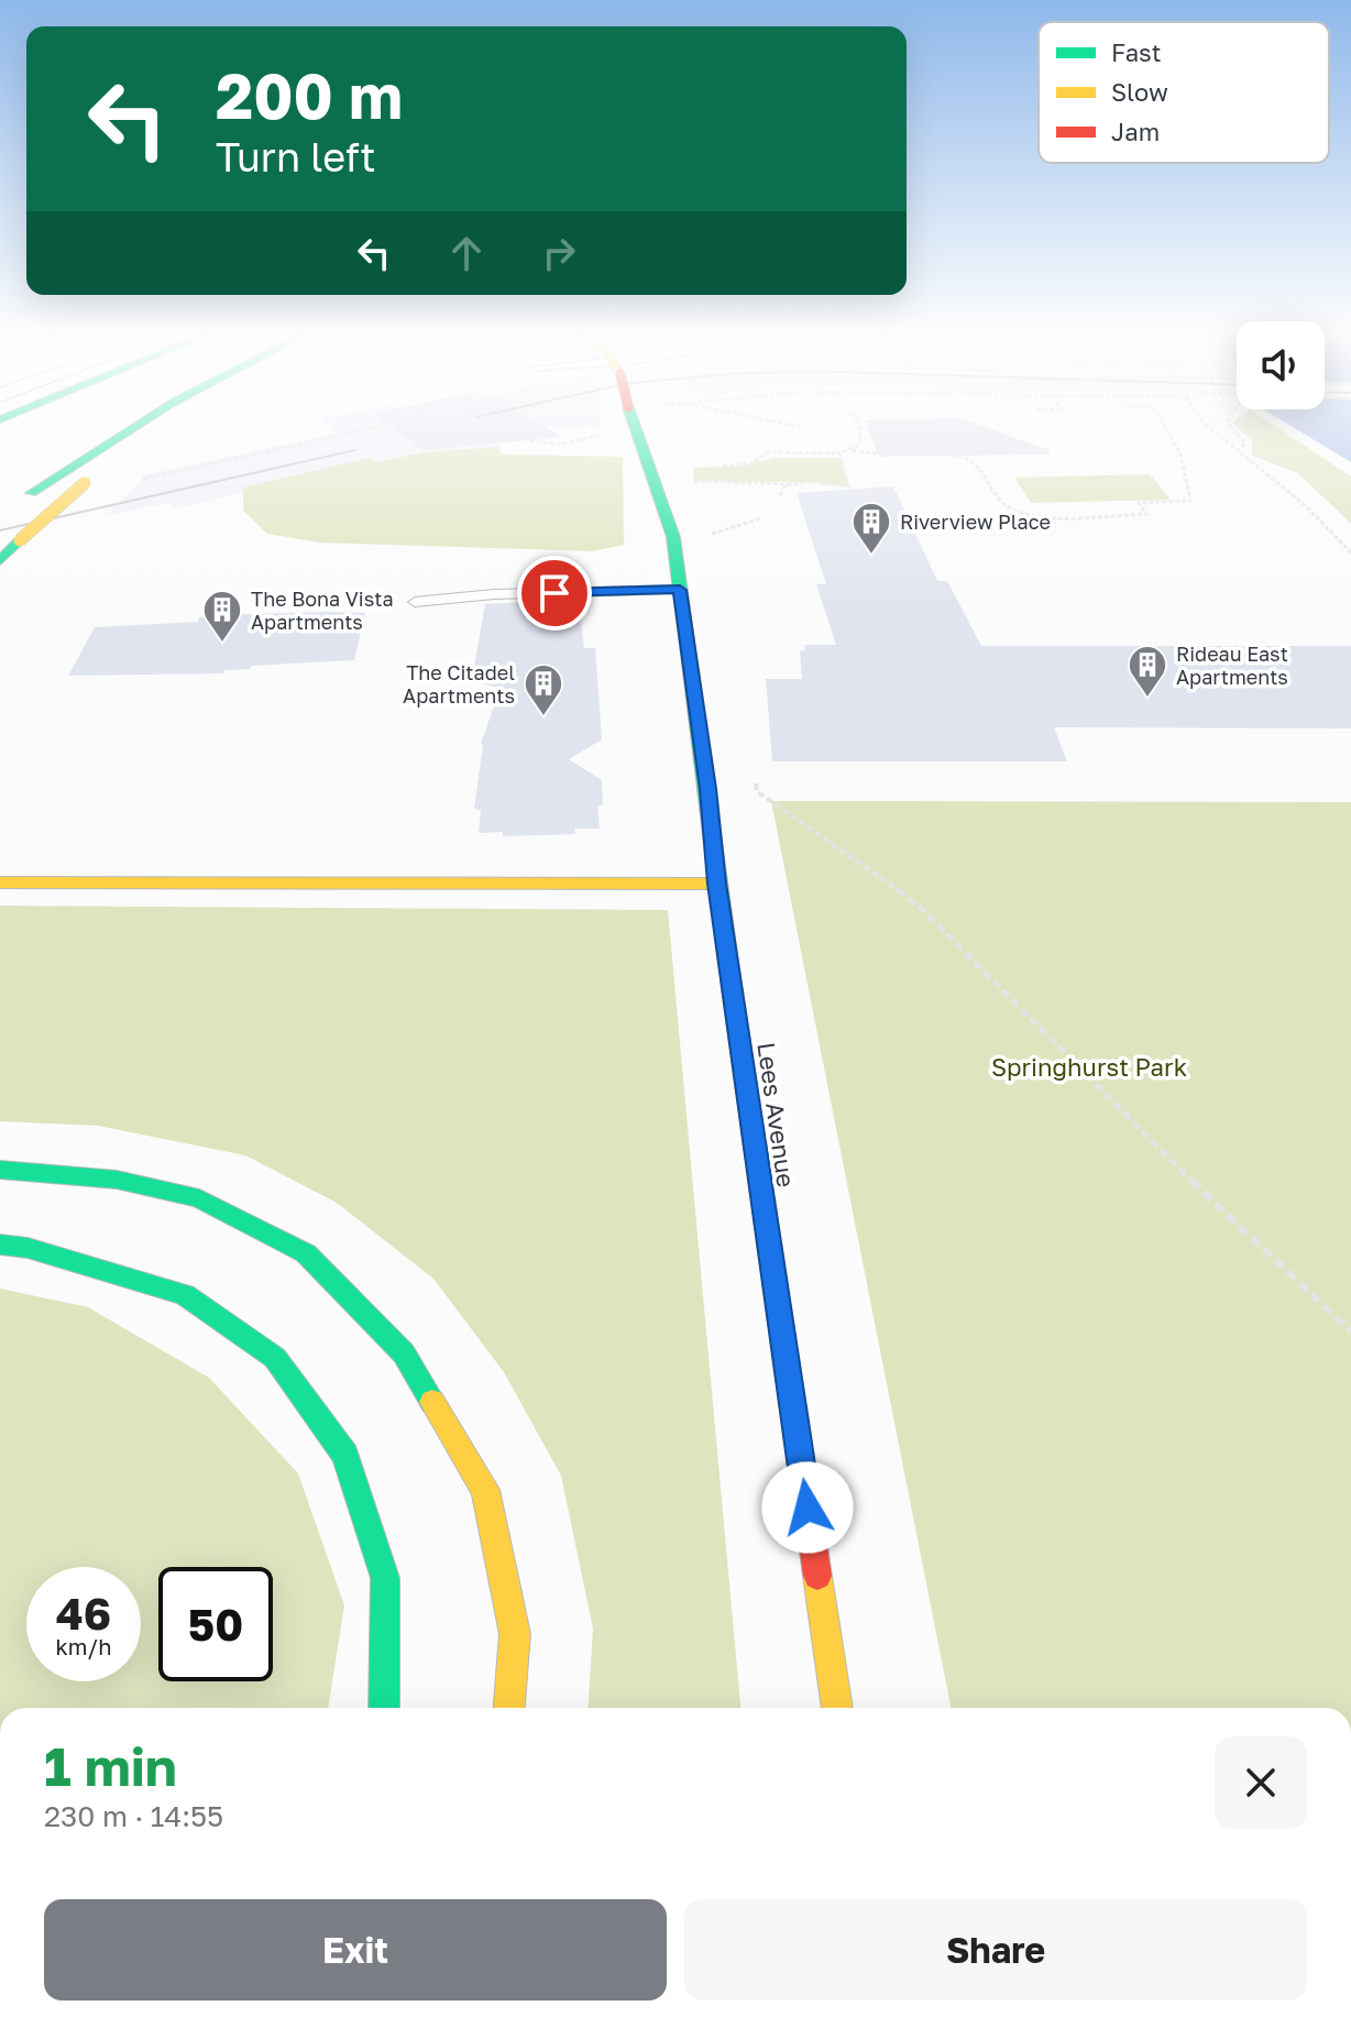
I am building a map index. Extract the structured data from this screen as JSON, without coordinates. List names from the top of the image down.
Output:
{
  "streets": {
    "main road": ["Lees Avenue"]
  },
  "parks": ["Springhurst Park"],
  "places": {
    "building": [
      "Riverview Place",
      "The Bona Vista Apartments",
      "Rideau East Apartments",
      "The Citadel Apartments"
    ]
  },
  "legend": ["Fast", "Slow", "Jam"],
  "page": {
    "turn": ["200 m", "Turn left"],
    "speed": "46 km/h",
    "limit": "50",
    "heading": ["1 min", "230 m · 14:55"],
    "buttons": ["Exit", "Share"]
  }
}
